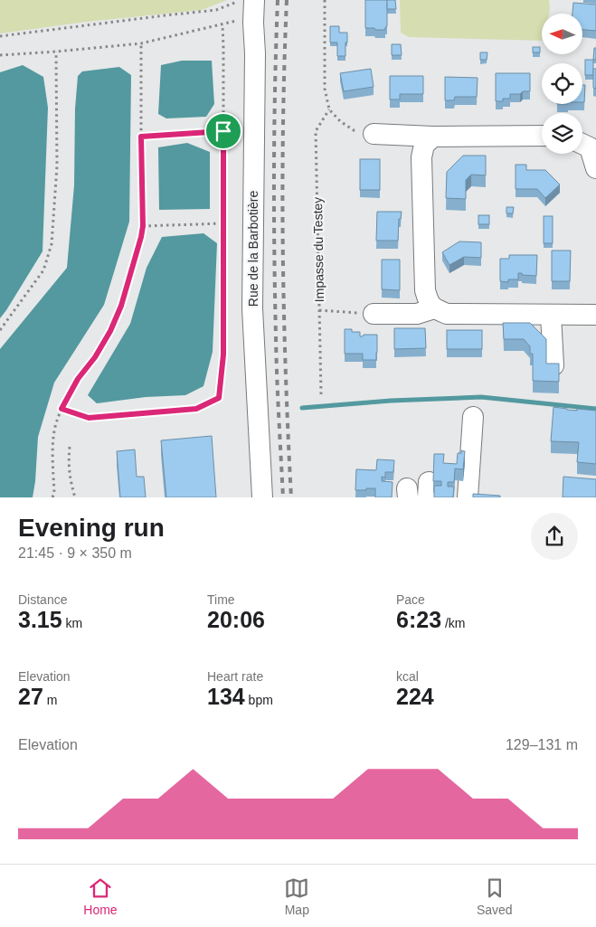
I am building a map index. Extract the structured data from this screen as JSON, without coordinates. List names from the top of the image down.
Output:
{
  "streets": {
    "street": ["Rue de la Barbotière"],
    "path": ["Impasse du Testey"]
  },
  "north": "left",
  "page": {
    "heading": ["Evening run", "21:45 · 9 × 350 m"],
    "stats": [
      ["Distance", "3.15 km"],
      ["Time", "20:06"],
      ["Pace", "6:23 /km"],
      ["Elevation", "27 m"],
      ["Heart rate", "134 bpm"],
      ["kcal", "224"]
    ],
    "chart": ["Elevation", "129–131 m"],
    "tabs": ["Home", "Map", "Saved"]
  }
}
